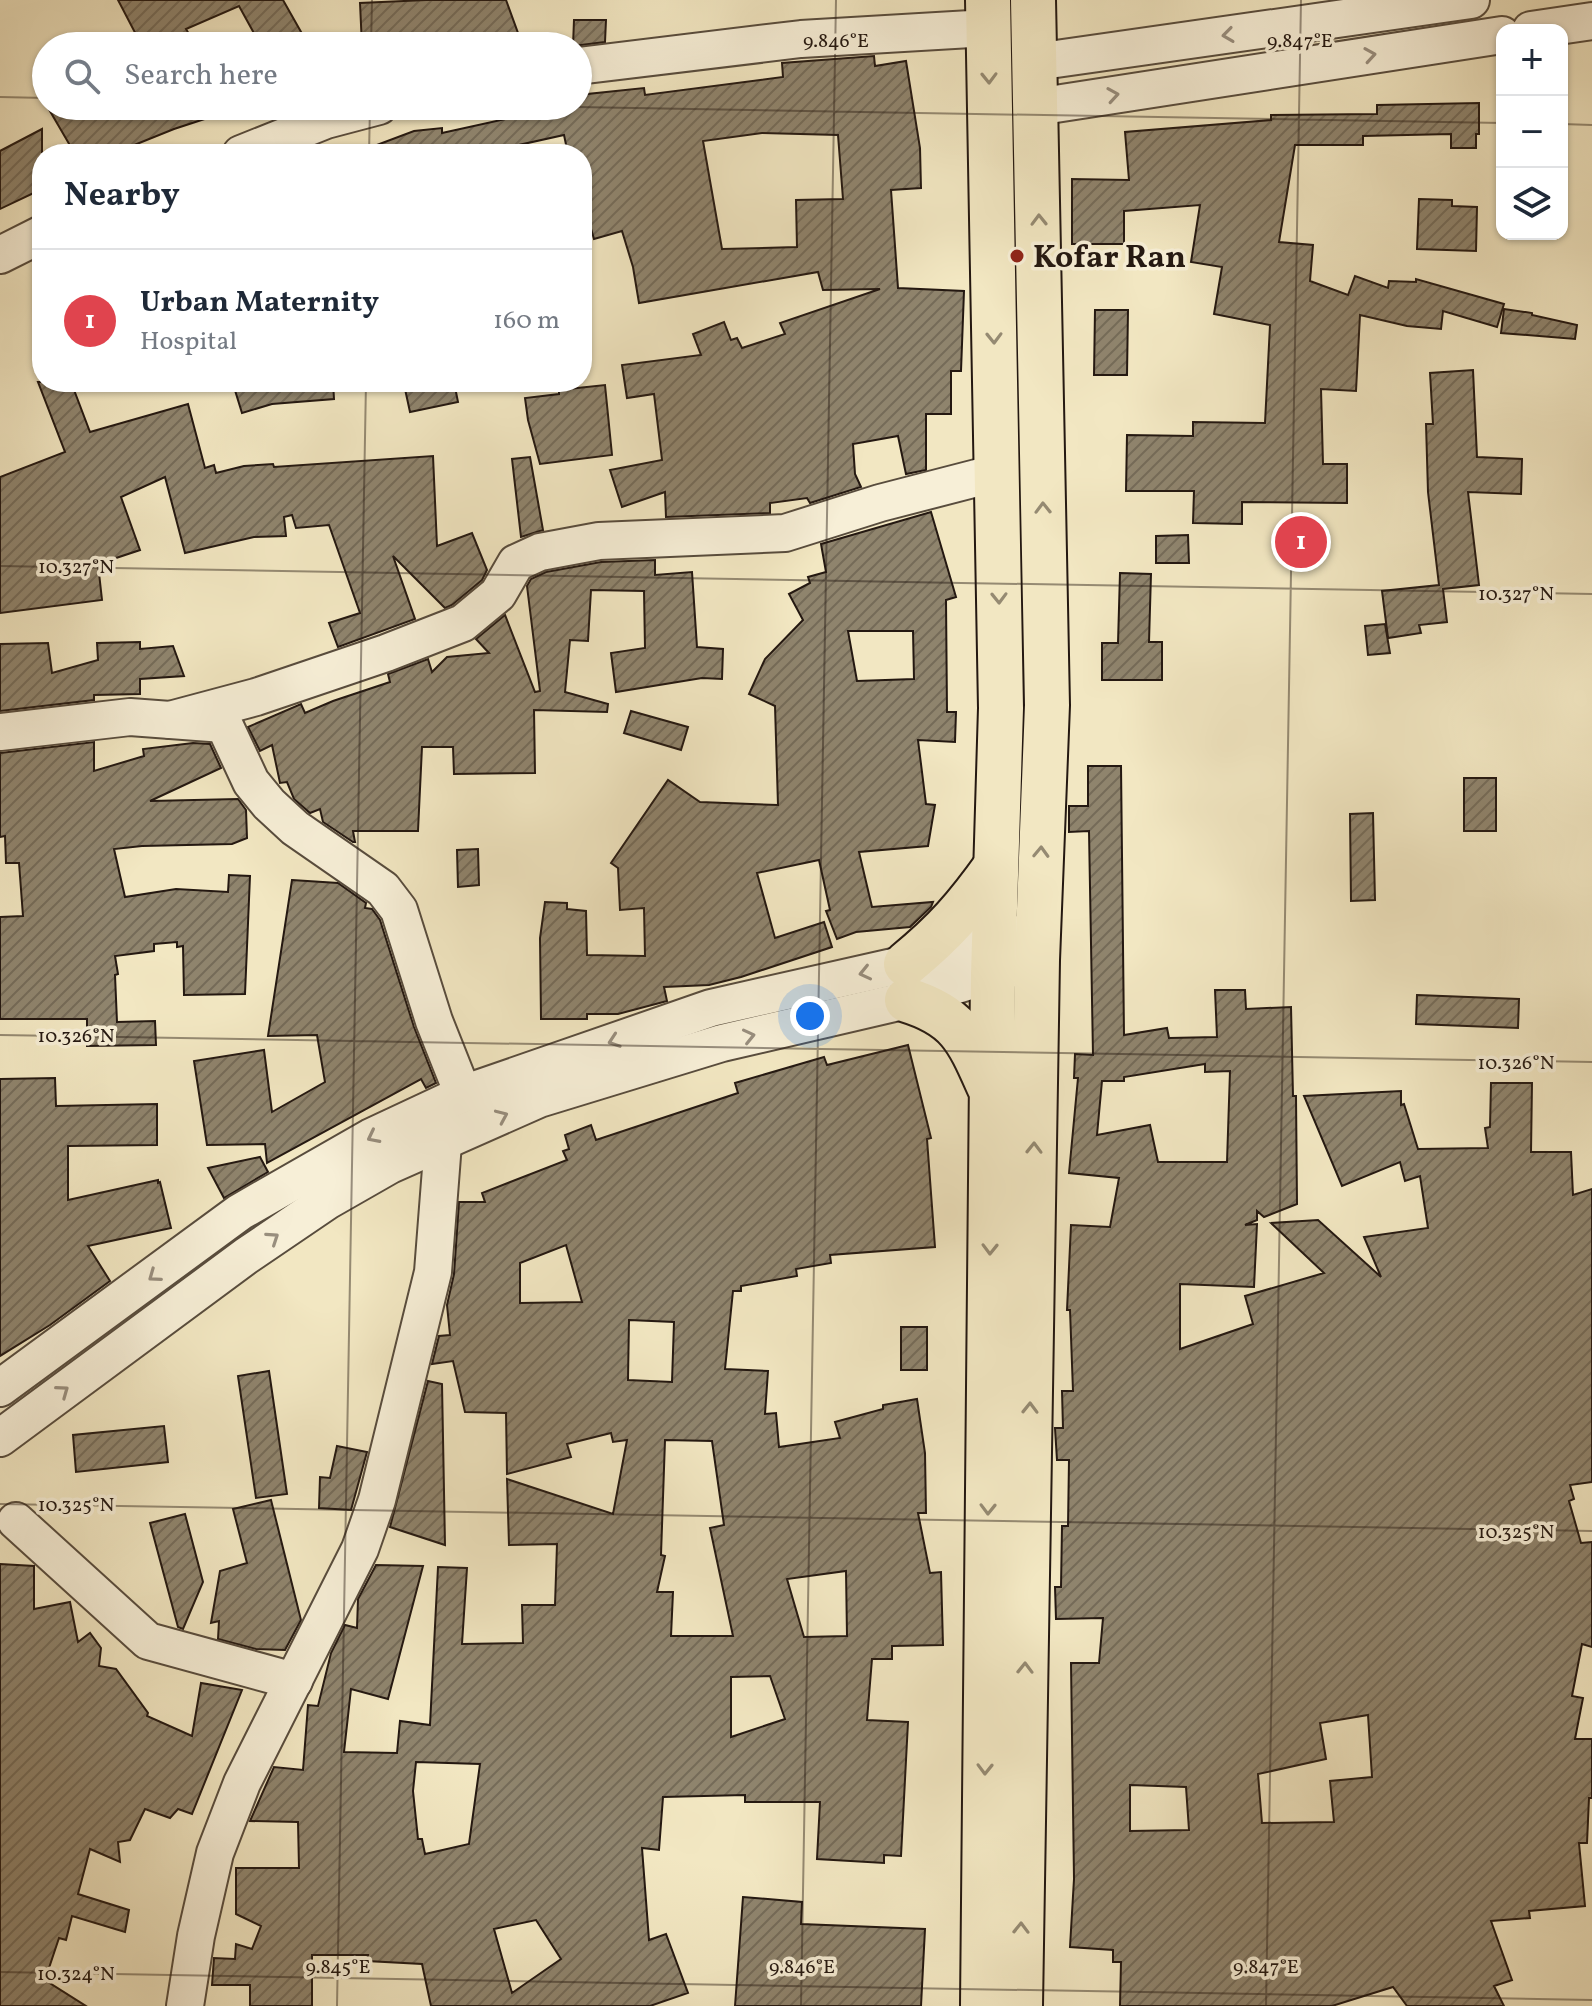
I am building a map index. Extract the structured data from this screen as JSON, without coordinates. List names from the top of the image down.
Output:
{
  "places": ["Kofar Ran"],
  "page": {
    "map_buttons": ["+", "−"],
    "search": "Search here",
    "heading": "Nearby",
    "list": [
      {
        "mark": "1",
        "name": "Urban Maternity",
        "note": "Hospital",
        "value": "160 m"
      }
    ],
    "pins": "1"
  },
  "coordinates": [
    "9.846°E",
    "9.847°E",
    "10.327°N",
    "10.326°N",
    "10.325°N",
    "9.845°E",
    "10.324°N"
  ]
}
